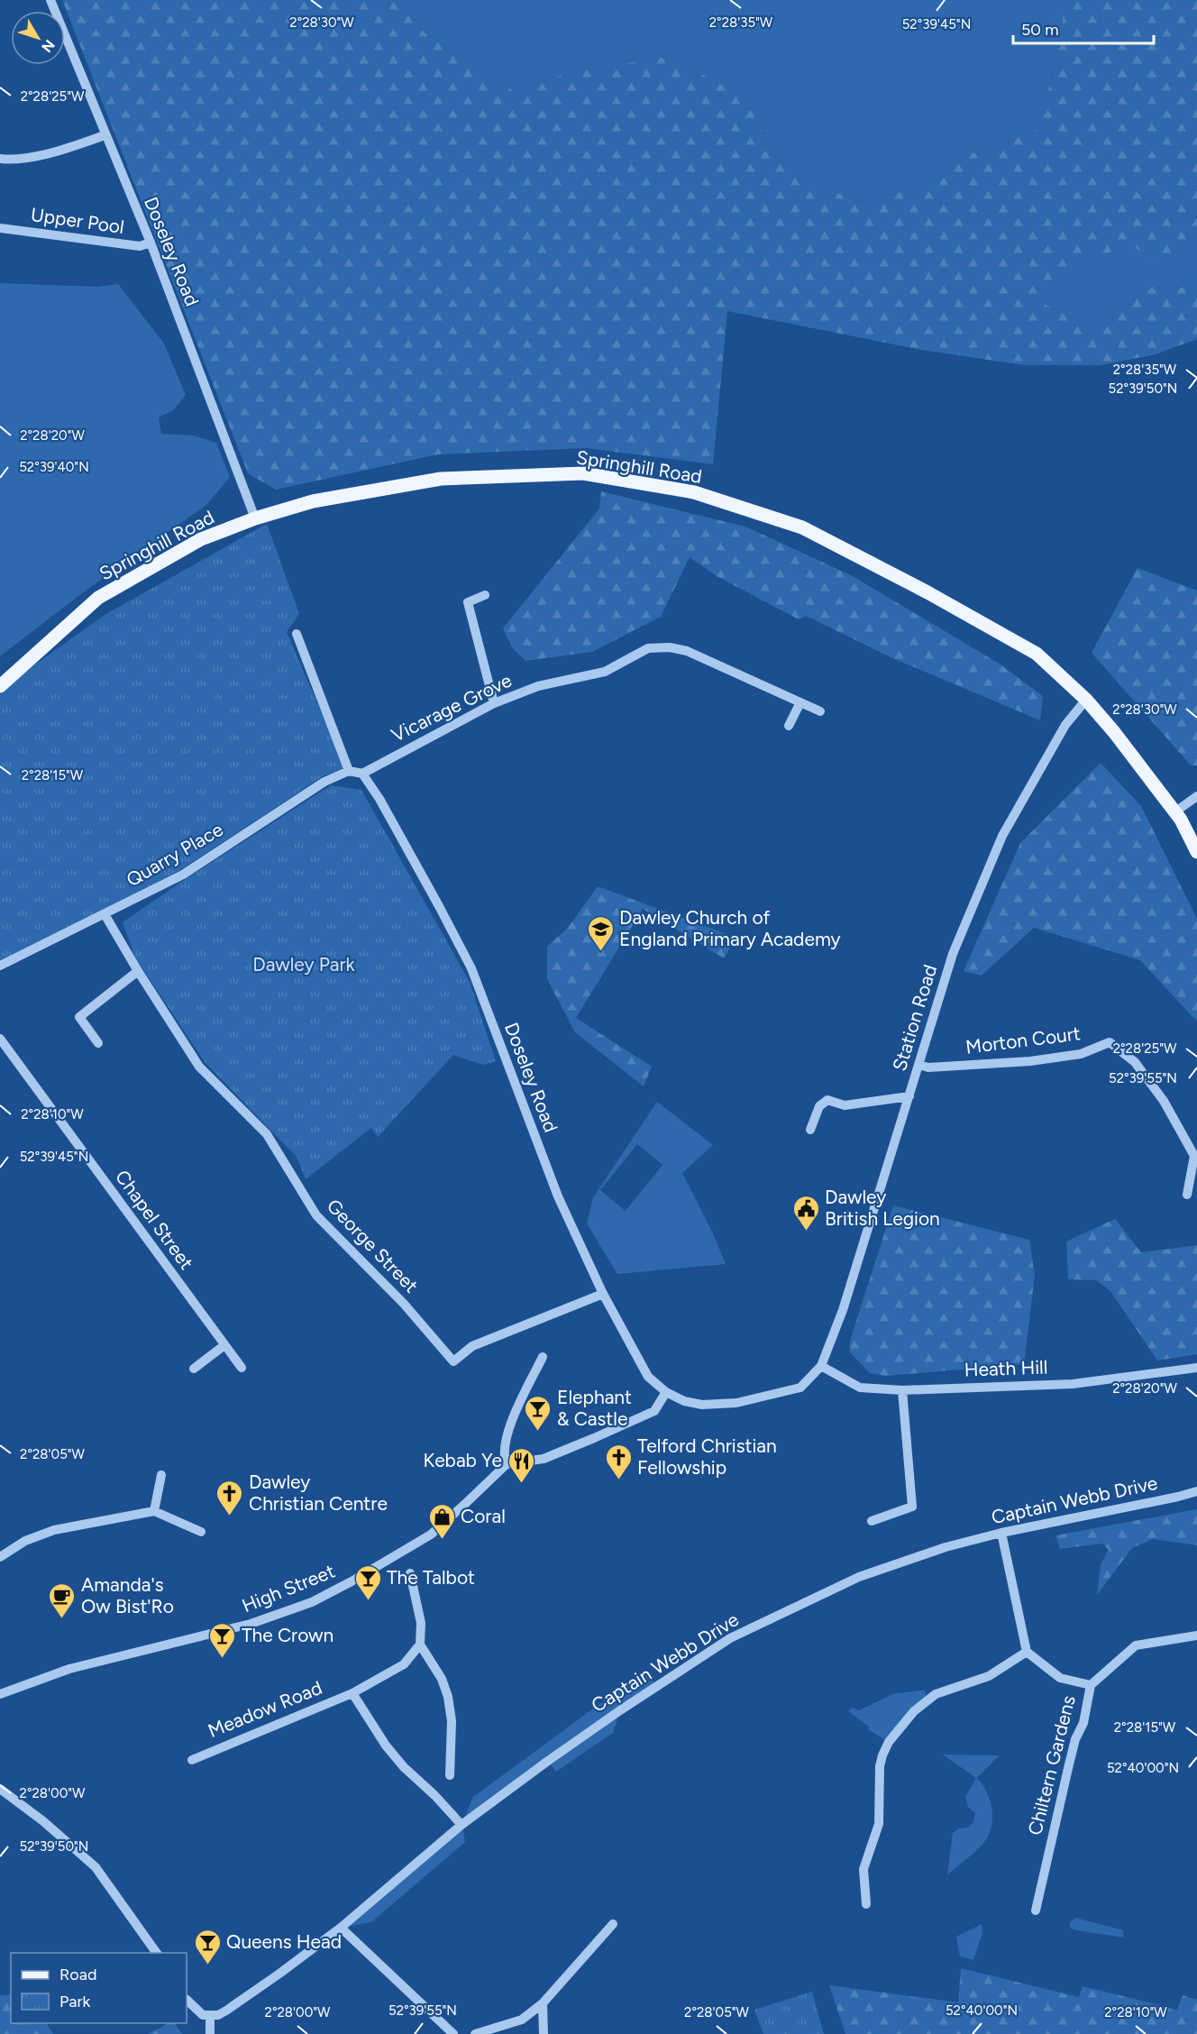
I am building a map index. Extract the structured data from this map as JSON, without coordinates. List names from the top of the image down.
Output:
{
  "streets": {
    "main road": ["Springhill Road"],
    "street": [
      "Upper Pool",
      "Doseley Road",
      "Vicarage Grove",
      "Quarry Place",
      "Station Road",
      "Morton Court",
      "Chapel Street",
      "George Street",
      "Heath Hill",
      "Captain Webb Drive",
      "High Street",
      "Meadow Road",
      "Chiltern Gardens"
    ]
  },
  "crossings": [
    ["Upper Pool", "Doseley Road"],
    ["Doseley Road", "Springhill Road"],
    ["Doseley Road", "Vicarage Grove"],
    ["Doseley Road", "George Street"],
    ["Springhill Road", "Station Road"],
    ["Quarry Place", "George Street"],
    ["Station Road", "Morton Court"],
    ["Station Road", "Heath Hill"],
    ["Captain Webb Drive", "Meadow Road"]
  ],
  "parks": ["Dawley Park"],
  "places": {
    "school or university": ["Dawley Church of England Primary Academy"],
    "public building": ["Dawley British Legion"],
    "bar": [
      "Elephant & Castle",
      "The Talbot",
      "The Crown",
      "Queens Head"
    ],
    "church": ["Telford Christian Fellowship", "Dawley Christian Centre"],
    "restaurant": ["Kebab Ye"],
    "shop": ["Coral"],
    "cafe": ["Amanda's Ow Bist'Ro"]
  },
  "legend": ["Road", "Park"],
  "scale_bar": "50 m",
  "north": "bottom right",
  "coordinates": [
    "2°28'30\"W",
    "2°28'35\"W",
    "52°39'45\"N",
    "2°28'25\"W",
    "52°39'50\"N",
    "2°28'20\"W",
    "52°39'40\"N",
    "2°28'15\"W",
    "52°39'55\"N",
    "2°28'10\"W",
    "2°28'05\"W",
    "52°40'00\"N",
    "2°28'00\"W"
  ]
}
